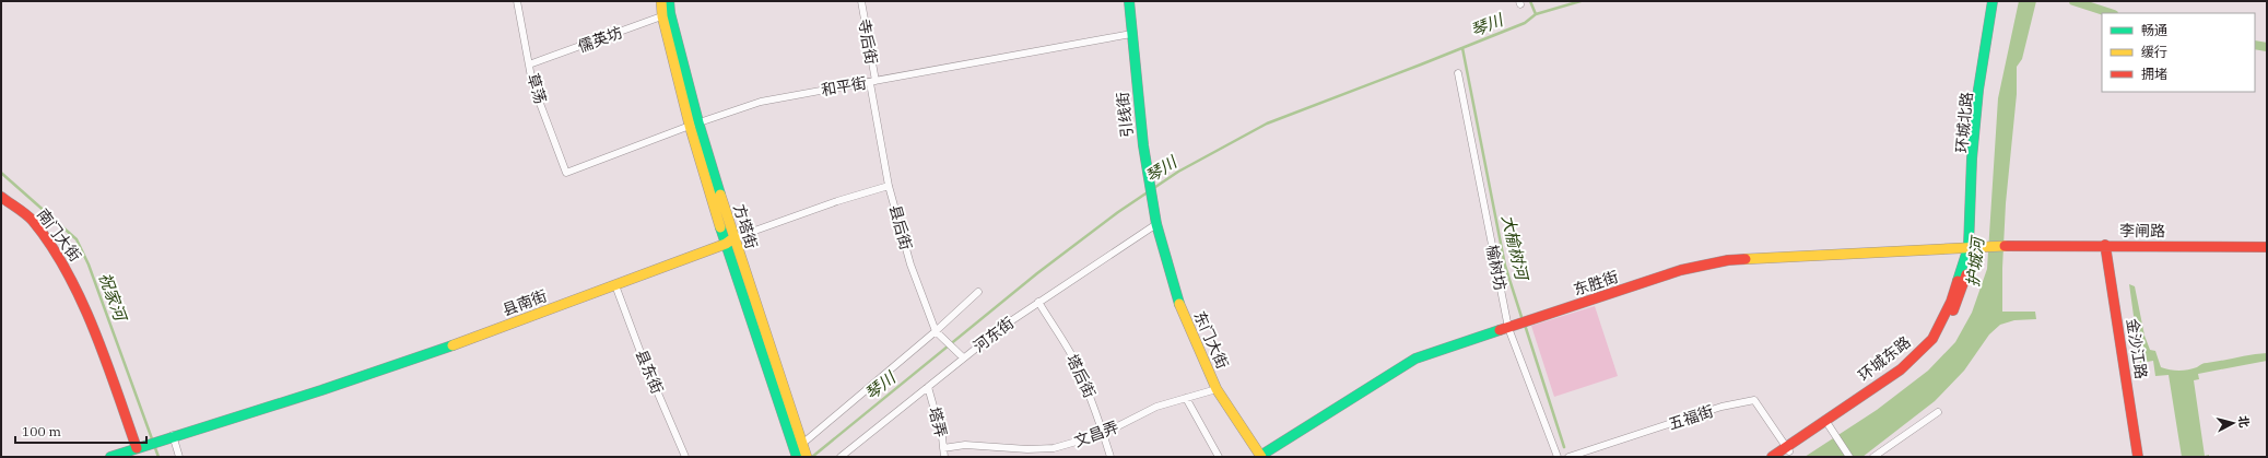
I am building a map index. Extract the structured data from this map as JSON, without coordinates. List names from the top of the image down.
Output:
{
  "streets": {
    "street": [
      "儒英坊",
      "寺后街",
      "和平街",
      "草荡",
      "引线街",
      "环城北路",
      "方塔街",
      "县后街",
      "李闸路",
      "南门大街",
      "榆树坊",
      "东胜街",
      "县南街",
      "河东街",
      "东门大街",
      "金沙江路",
      "环城东路",
      "县东街",
      "塔后街",
      "五福街",
      "塔弄",
      "文昌弄"
    ]
  },
  "crossings": [
    ["儒英坊", "草荡"],
    ["儒英坊", "方塔街"],
    ["寺后街", "和平街"],
    ["寺后街", "县后街"],
    ["和平街", "草荡"],
    ["和平街", "引线街"],
    ["和平街", "方塔街"],
    ["和平街", "县后街"],
    ["引线街", "河东街"],
    ["引线街", "东门大街"],
    ["环城北路", "李闸路"],
    ["环城北路", "东胜街"],
    ["环城北路", "环城东路"],
    ["方塔街", "县南街"],
    ["县后街", "县南街"],
    ["李闸路", "东胜街"],
    ["李闸路", "金沙江路"],
    ["李闸路", "环城东路"],
    ["南门大街", "县南街"],
    ["榆树坊", "东胜街"],
    ["东胜街", "东门大街"],
    ["东胜街", "环城东路"],
    ["县南街", "县东街"],
    ["河东街", "东门大街"],
    ["河东街", "塔后街"],
    ["河东街", "塔弄"],
    ["东门大街", "文昌弄"],
    ["环城东路", "五福街"],
    ["塔后街", "文昌弄"],
    ["塔弄", "文昌弄"]
  ],
  "water": [
    "琴川",
    "大榆树河",
    "护城河",
    "祝家河"
  ],
  "legend": ["畅通", "缓行", "拥堵"],
  "scale_bar": "100 m",
  "north": "right"
}
